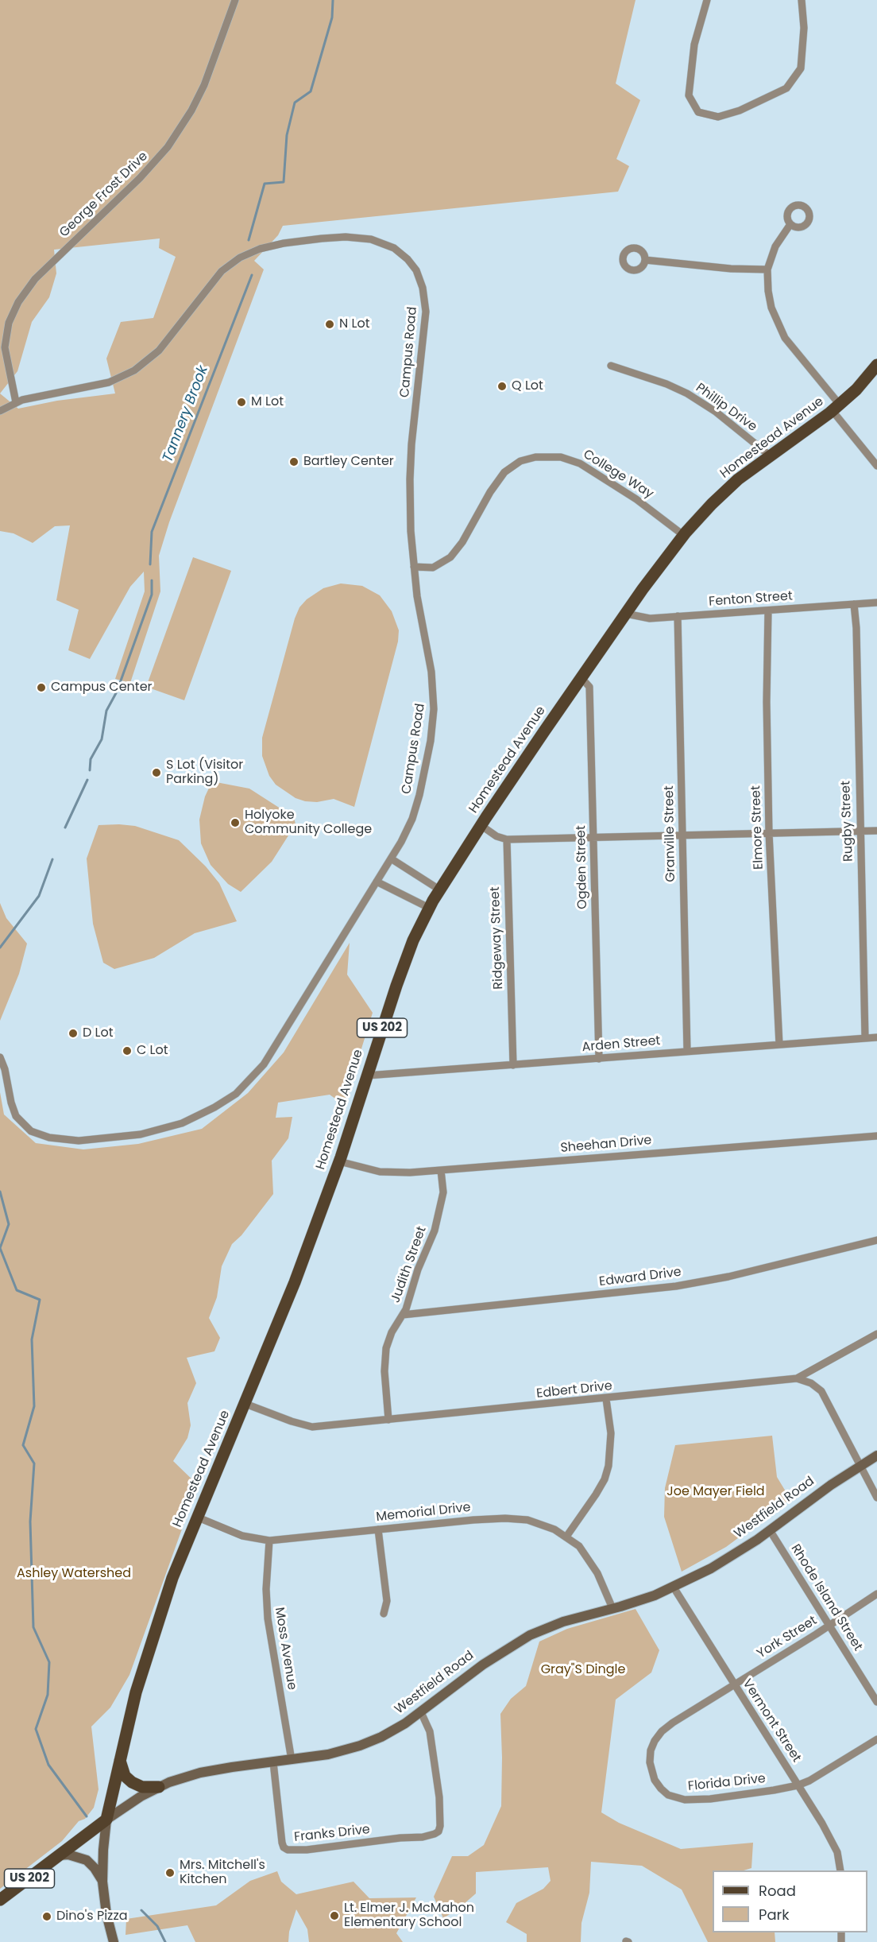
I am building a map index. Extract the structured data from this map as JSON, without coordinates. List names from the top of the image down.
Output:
{
  "streets": {
    "main road": ["Homestead Avenue", "US 202", "Westfield Road"],
    "street": [
      "George Frost Drive",
      "Campus Road",
      "Phillip Drive",
      "College Way",
      "Fenton Street",
      "Rugby Street",
      "Elmore Street",
      "Granville Street",
      "Ogden Street",
      "Ridgeway Street",
      "Arden Street",
      "Sheehan Drive",
      "Judith Street",
      "Edward Drive",
      "Edbert Drive",
      "Memorial Drive",
      "Rhode Island Street",
      "York Street",
      "Moss Avenue",
      "Vermont Street",
      "Florida Drive",
      "Franks Drive"
    ]
  },
  "crossings": [
    ["George Frost Drive", "Campus Road"],
    ["Campus Road", "College Way"],
    ["Phillip Drive", "Homestead Avenue"],
    ["Homestead Avenue", "College Way"],
    ["Homestead Avenue", "Fenton Street"],
    ["Homestead Avenue", "Ogden Street"],
    ["Homestead Avenue", "Arden Street"],
    ["Homestead Avenue", "Sheehan Drive"],
    ["Homestead Avenue", "Edbert Drive"],
    ["Homestead Avenue", "Westfield Road"],
    ["Homestead Avenue", "Memorial Drive"],
    ["Fenton Street", "Rugby Street"],
    ["Fenton Street", "Elmore Street"],
    ["Fenton Street", "Granville Street"],
    ["Rugby Street", "Arden Street"],
    ["Elmore Street", "Arden Street"],
    ["Granville Street", "Arden Street"],
    ["Ogden Street", "Arden Street"],
    ["Ridgeway Street", "Arden Street"],
    ["Sheehan Drive", "Judith Street"],
    ["Judith Street", "Edward Drive"],
    ["Judith Street", "Edbert Drive"],
    ["Westfield Road", "Memorial Drive"],
    ["Westfield Road", "Rhode Island Street"],
    ["Westfield Road", "Moss Avenue"],
    ["Westfield Road", "Vermont Street"],
    ["Westfield Road", "Franks Drive"],
    ["Memorial Drive", "Moss Avenue"],
    ["Rhode Island Street", "York Street"],
    ["York Street", "Vermont Street"],
    ["York Street", "Florida Drive"],
    ["Vermont Street", "Florida Drive"]
  ],
  "water": ["Tannery Brook"],
  "parks": ["Joe Mayer Field", "Ashley Watershed", "Gray\"S Dingle"],
  "places": [
    "N Lot",
    "Q Lot",
    "M Lot",
    "Bartley Center",
    "Campus Center",
    "S Lot (Visitor Parking)",
    "Holyoke Community College",
    "D Lot",
    "C Lot",
    "Mrs. Mitchell's Kitchen",
    "Lt. Elmer J. McMahon Elementary School",
    "Dino's Pizza"
  ],
  "legend": ["Road", "Park"]
}
